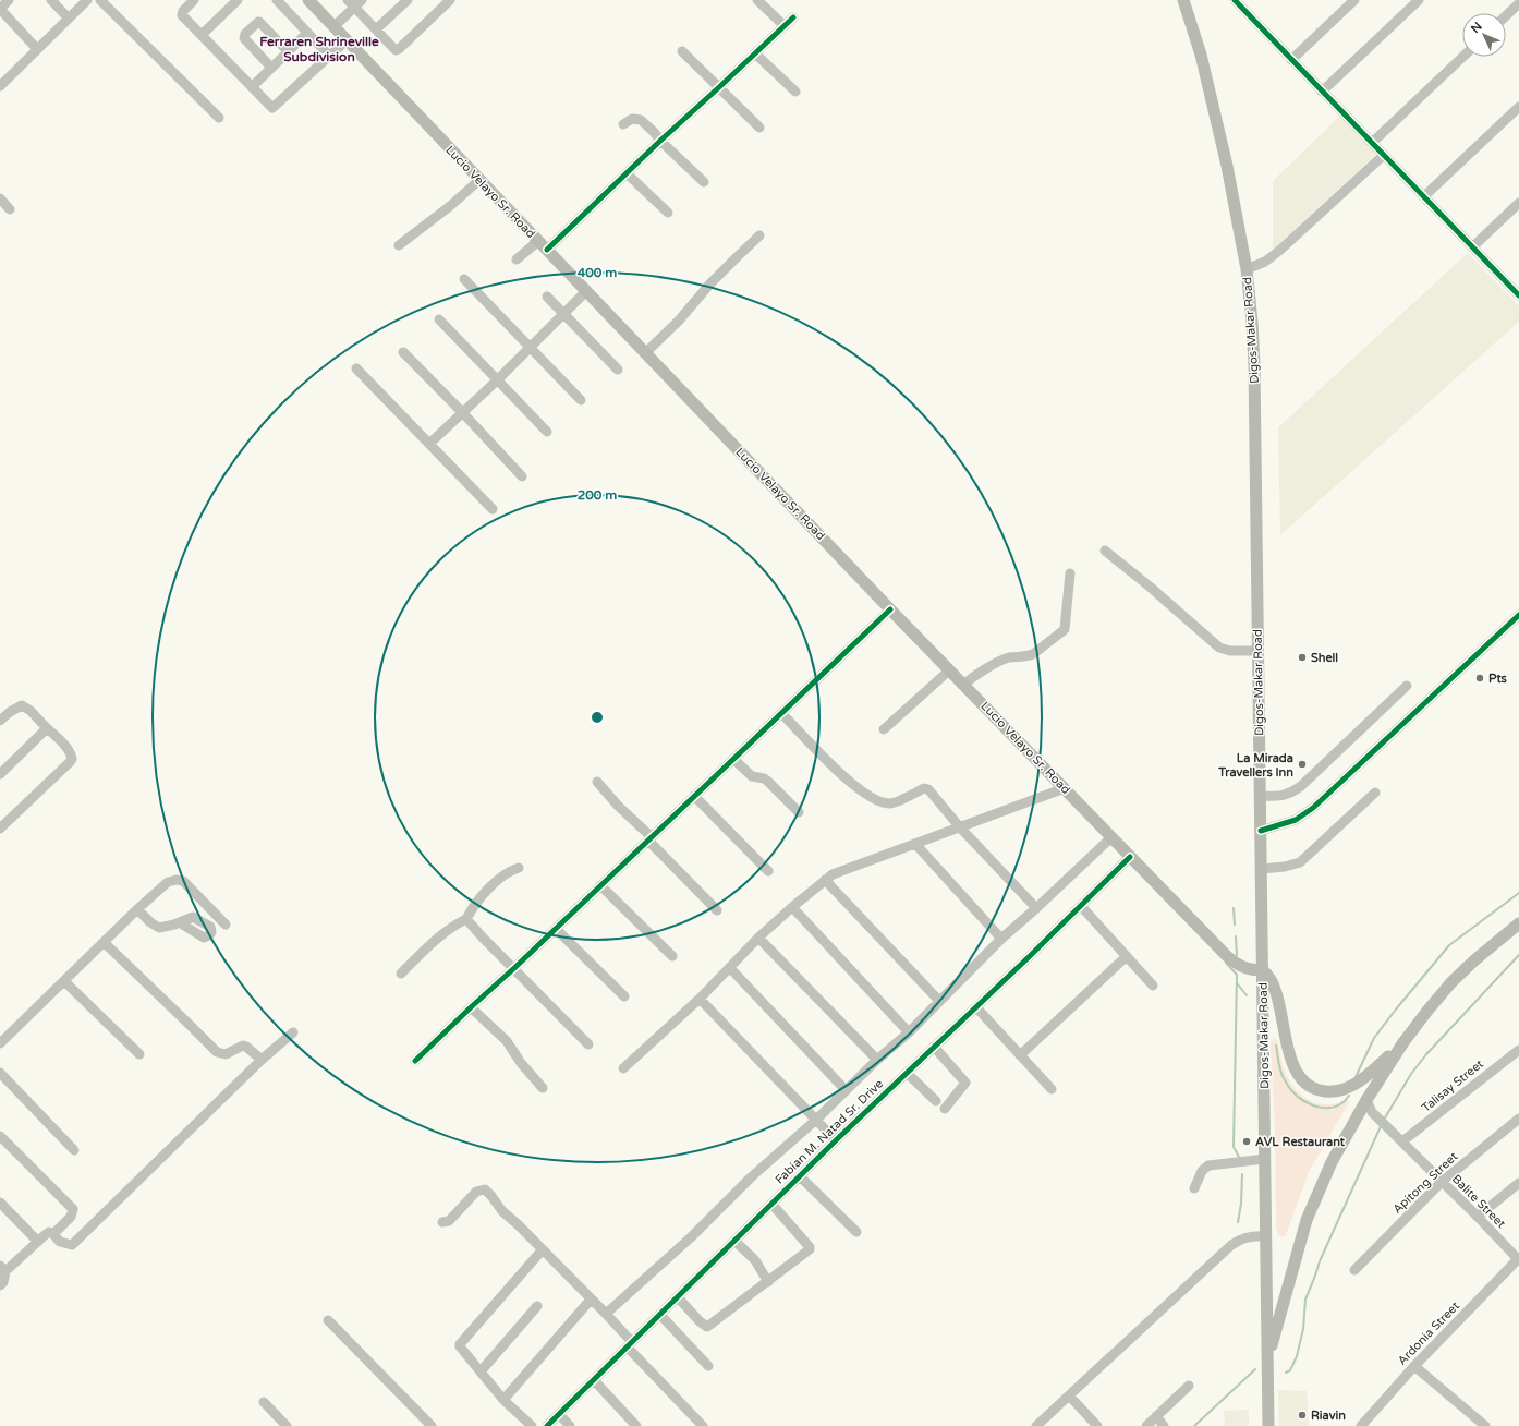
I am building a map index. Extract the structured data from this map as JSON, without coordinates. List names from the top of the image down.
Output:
{
  "streets": {
    "main road": ["Lucio Velayo Sr. Road", "Digos-Makar Road"],
    "street": [
      "Talisay Street",
      "Fabian M. Natad Sr. Drive",
      "Apitong Street",
      "Balite Street",
      "Ardonia Street"
    ]
  },
  "crossings": [
    ["Lucio Velayo Sr. Road", "Digos-Makar Road"],
    ["Lucio Velayo Sr. Road", "Fabian M. Natad Sr. Drive"],
    ["Talisay Street", "Balite Street"],
    ["Apitong Street", "Balite Street"],
    ["Balite Street", "Ardonia Street"]
  ],
  "districts": ["Ferraren Shrineville Subdivision"],
  "places": [
    "Shell",
    "Pts",
    "La Mirada Travellers Inn",
    "AVL Restaurant",
    "Riavin"
  ],
  "north": "top left",
  "rings": ["400 m", "200 m"]
}
